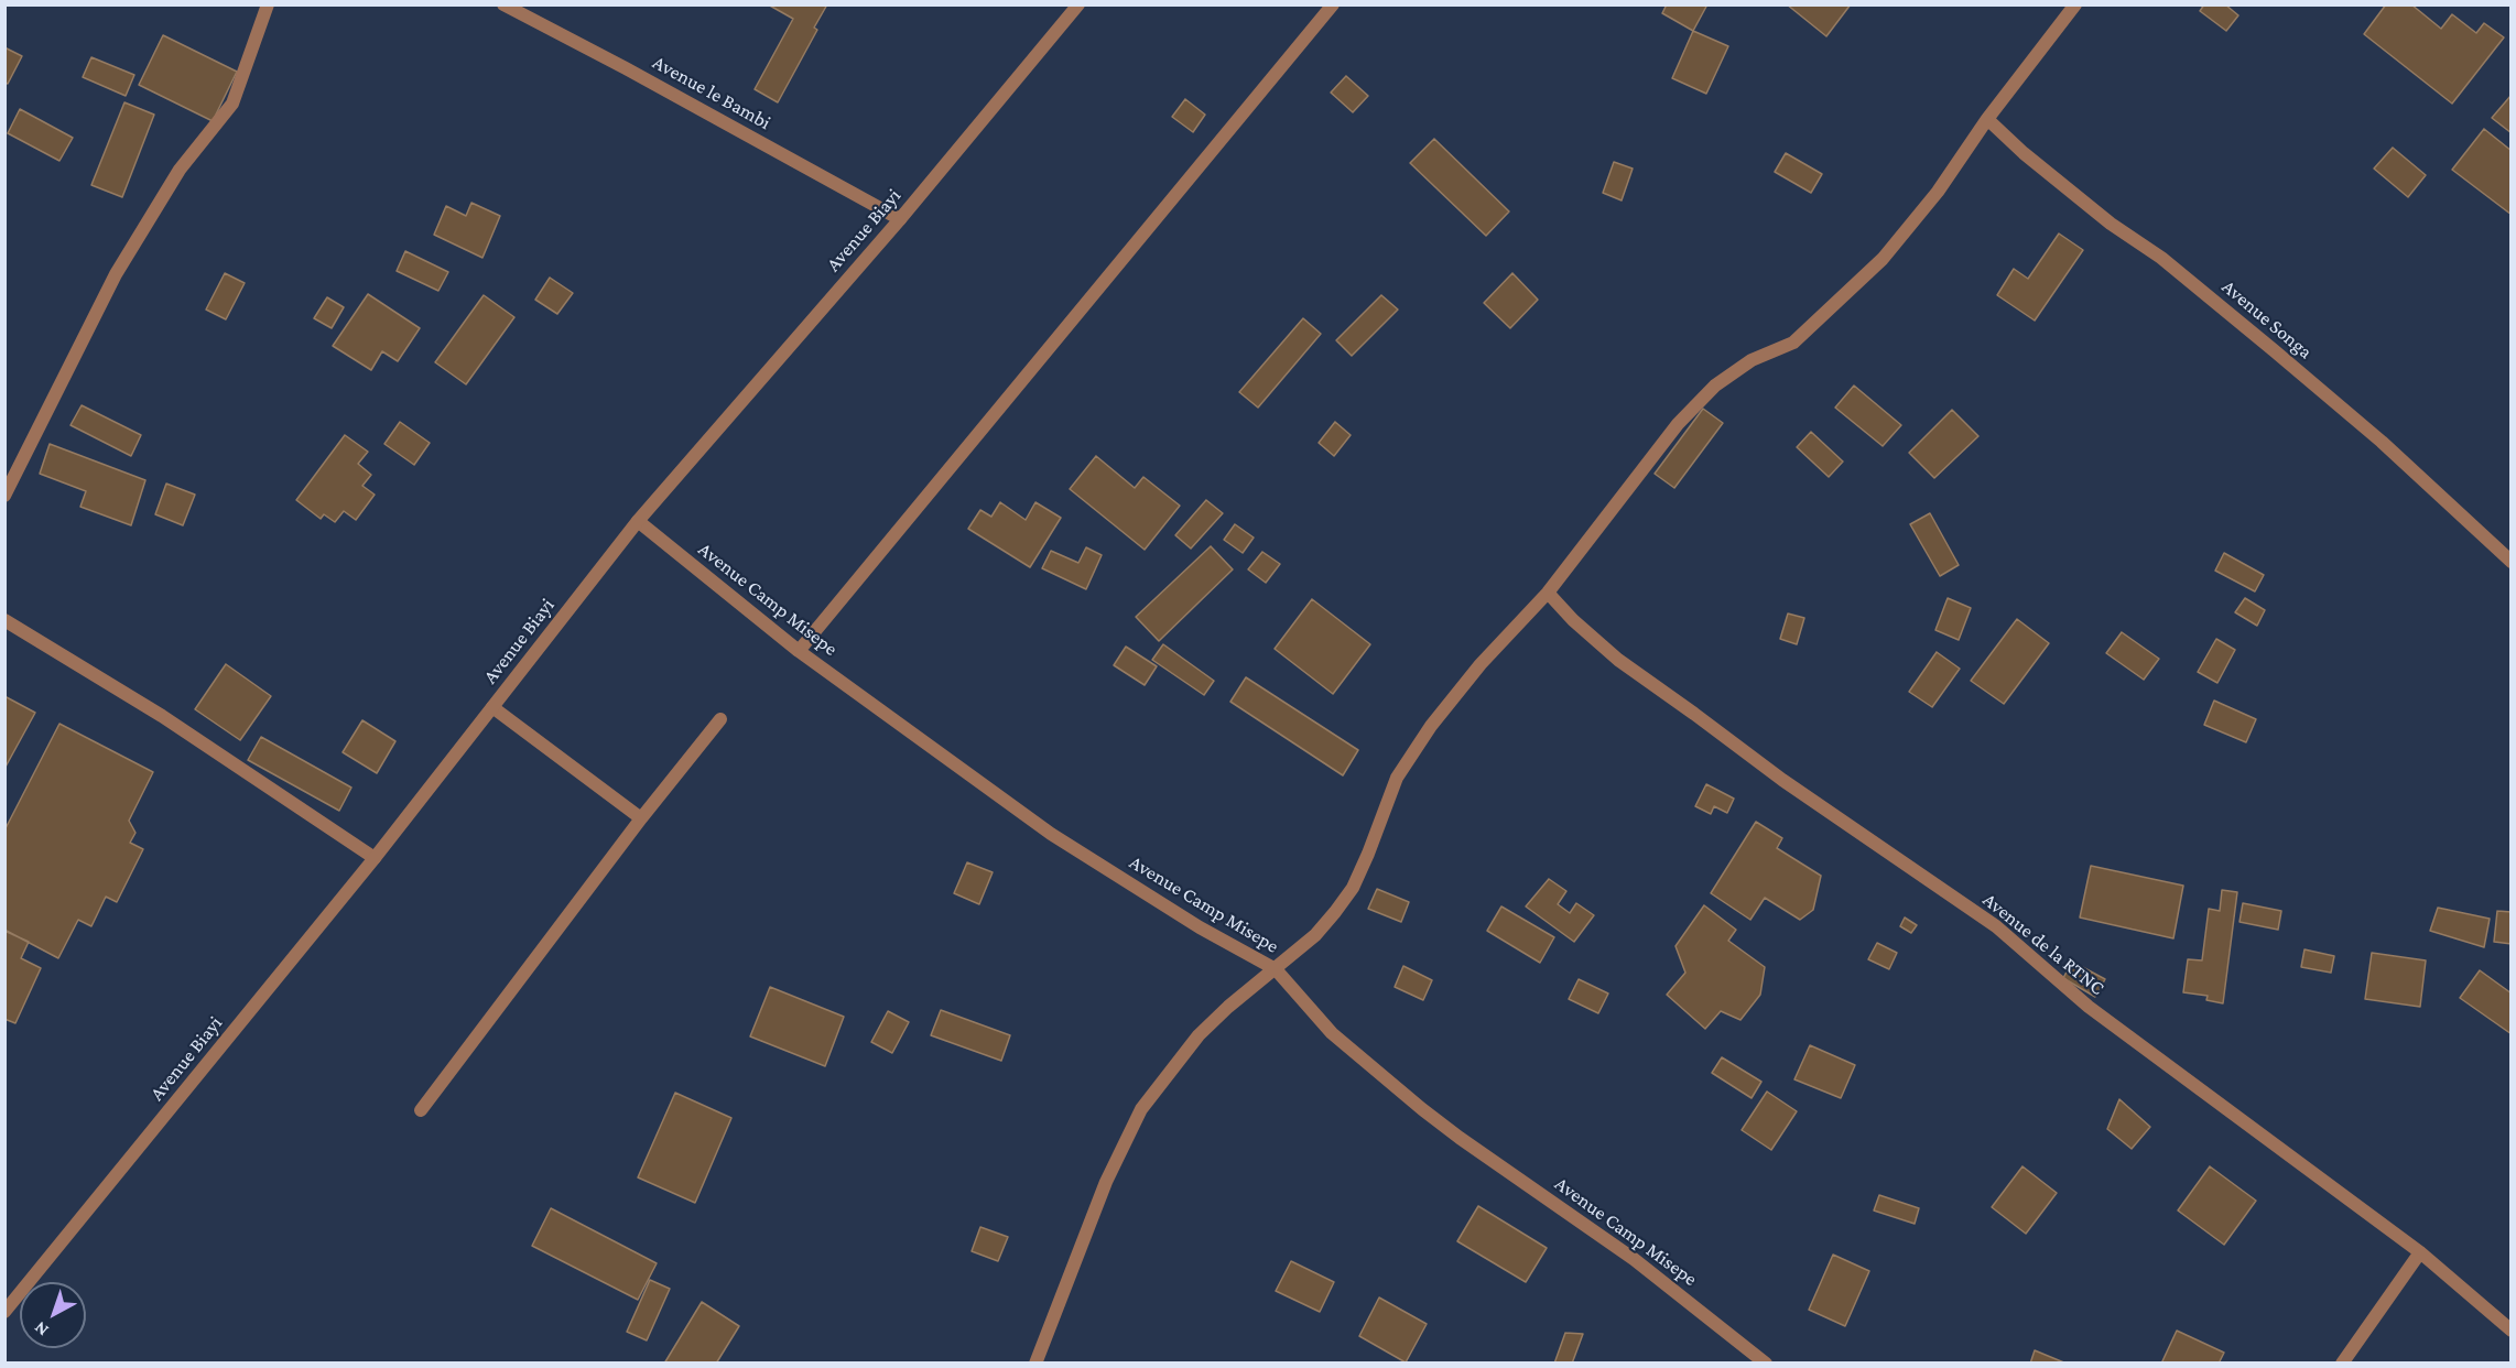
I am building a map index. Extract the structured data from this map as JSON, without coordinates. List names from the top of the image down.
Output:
{
  "streets": {
    "street": [
      "Avenue le Bambi",
      "Avenue Biayi",
      "Avenue Songa",
      "Avenue Camp Misepe",
      "Avenue de la RTNC"
    ]
  },
  "crossings": [
    ["Avenue le Bambi", "Avenue Biayi"],
    ["Avenue Biayi", "Avenue Camp Misepe"]
  ],
  "north": "bottom left"
}
